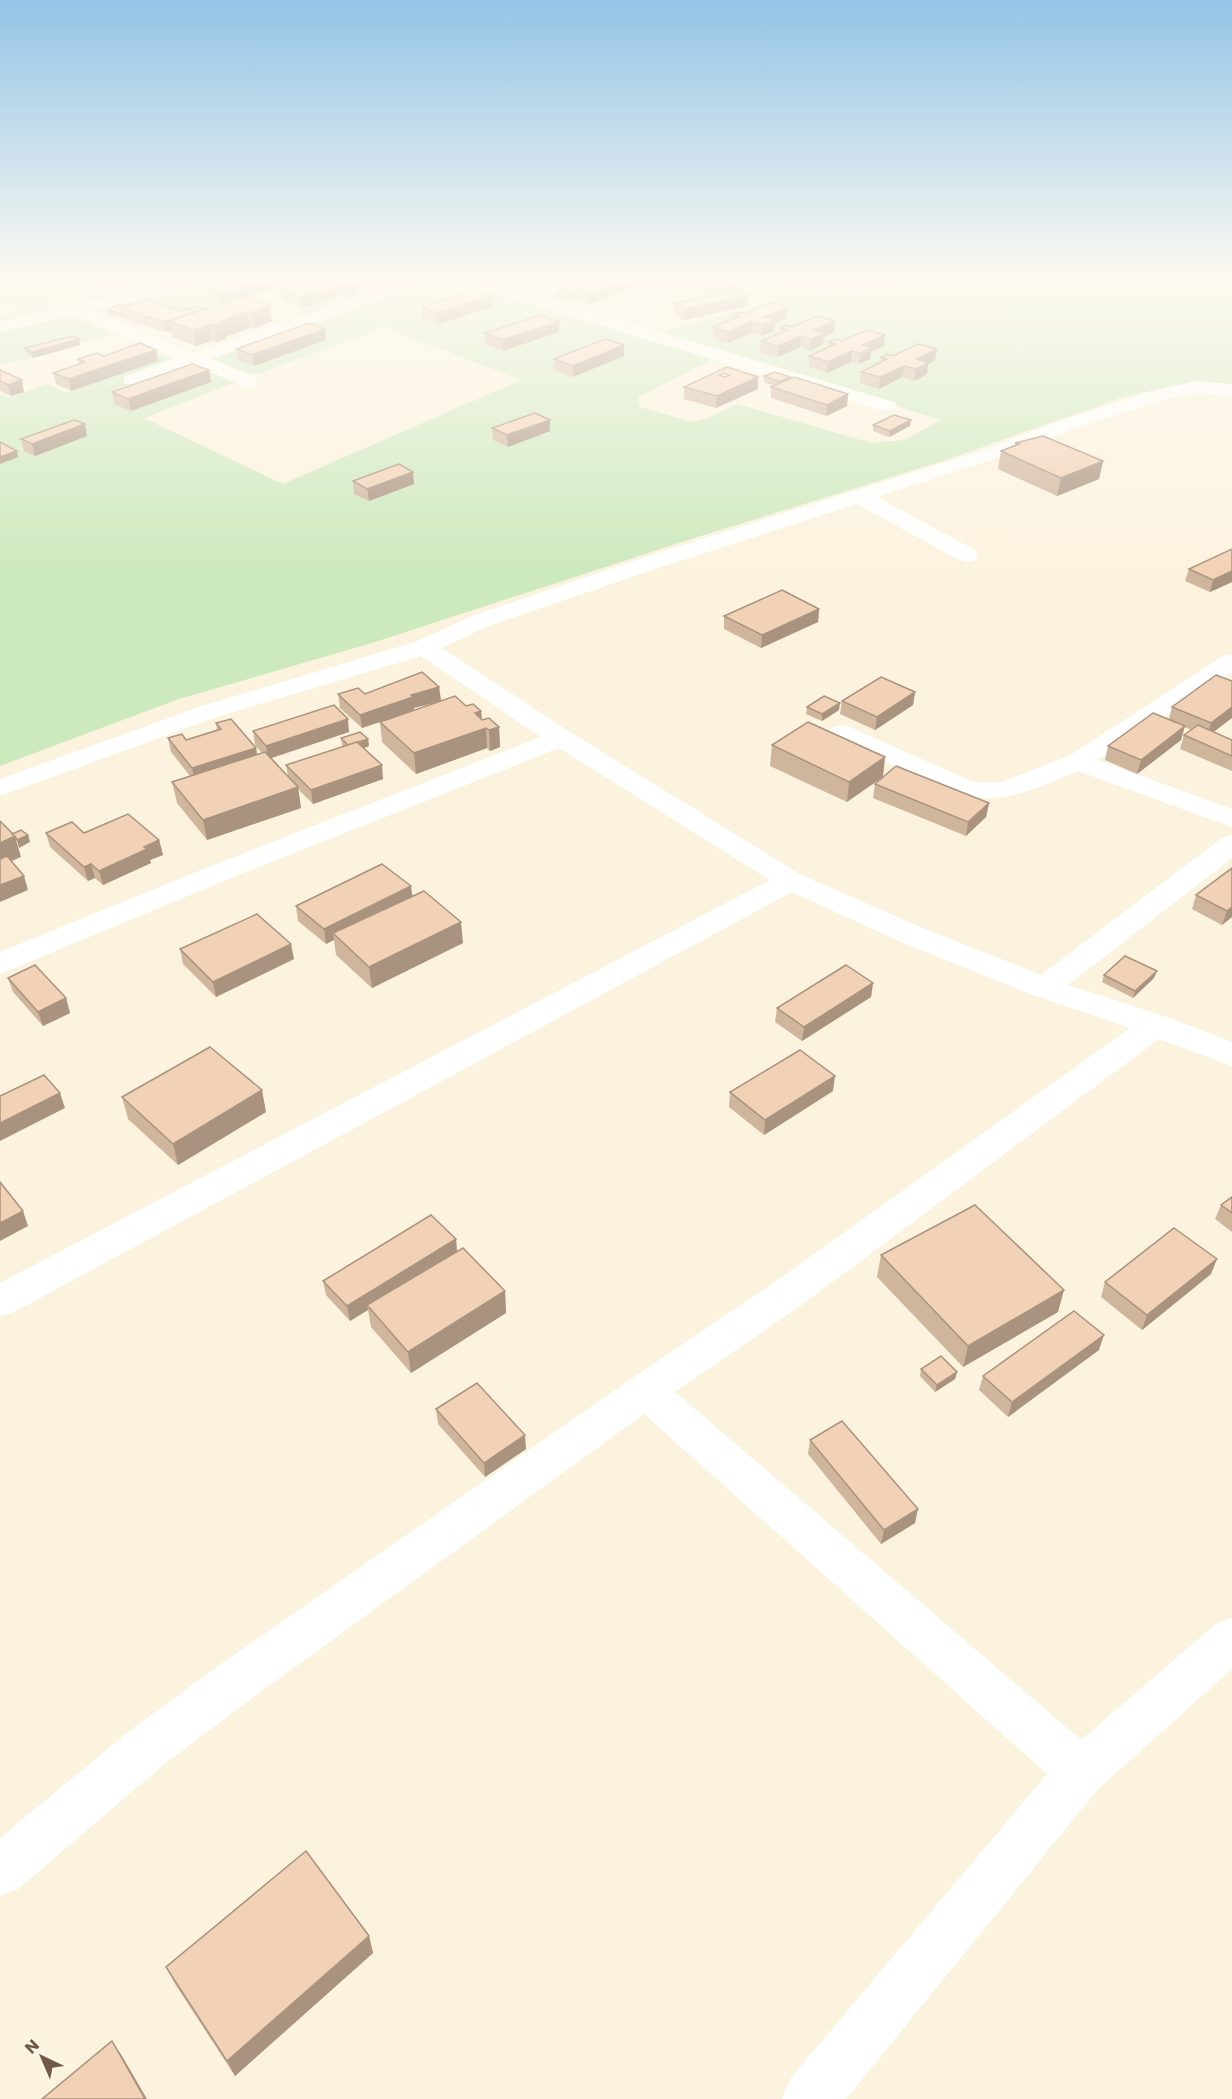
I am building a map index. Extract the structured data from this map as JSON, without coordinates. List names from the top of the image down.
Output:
{
  "north": "top left"
}
